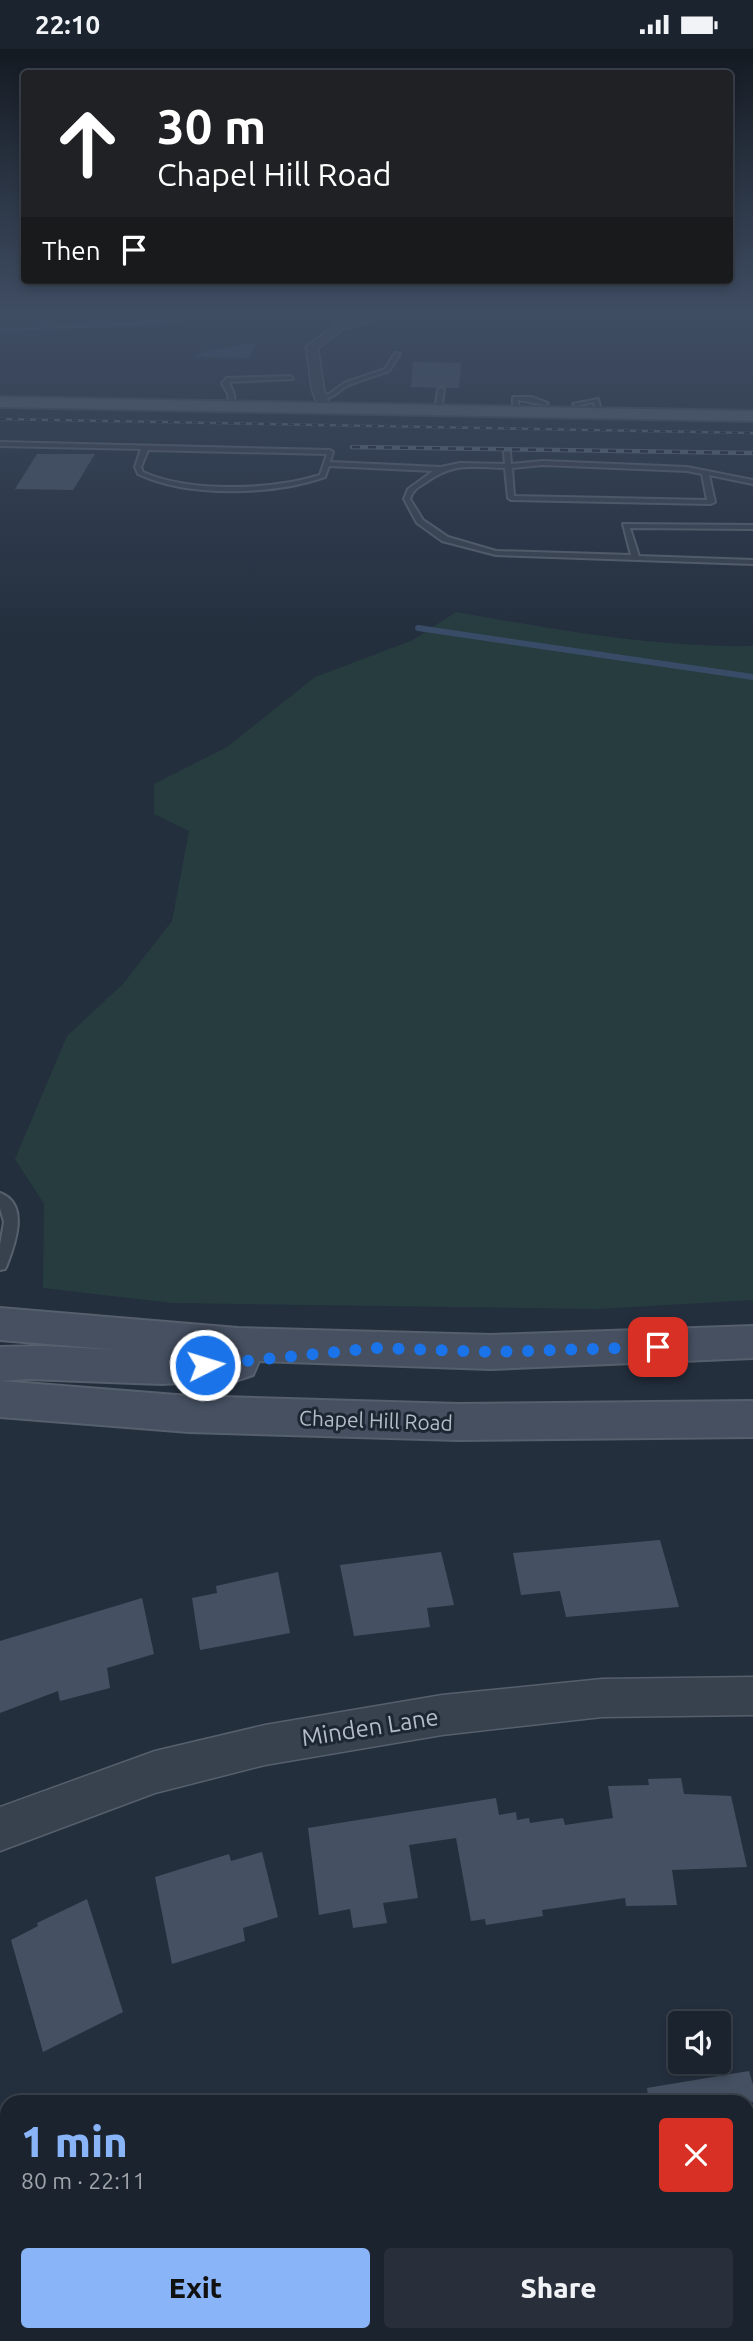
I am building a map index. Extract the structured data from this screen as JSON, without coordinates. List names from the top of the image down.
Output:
{
  "streets": {
    "main road": ["Chapel Hill Road"],
    "street": ["Minden Lane"]
  },
  "page": {
    "status": "22:10",
    "turn": ["30 m", "Chapel Hill Road"],
    "then": "Then",
    "heading": ["1 min", "80 m · 22:11"],
    "buttons": ["Exit", "Share"]
  }
}
